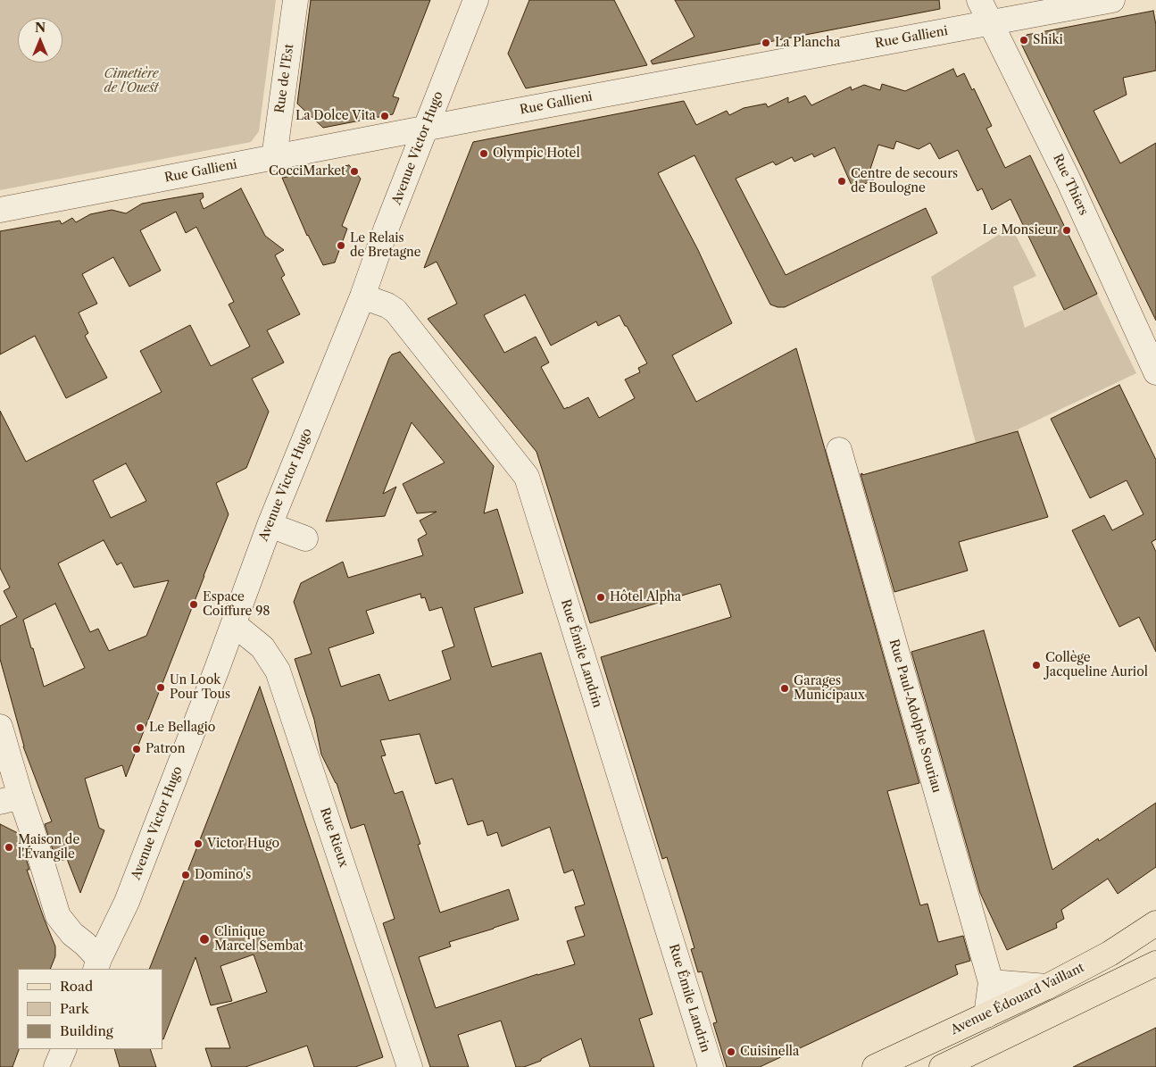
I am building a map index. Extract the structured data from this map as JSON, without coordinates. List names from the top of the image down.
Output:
{
  "streets": {
    "main road": ["Avenue Édouard Vaillant"],
    "street": [
      "Rue Gallieni",
      "Rue de l'Est",
      "Avenue Victor Hugo",
      "Rue Thiers",
      "Rue Émile Landrin",
      "Rue Paul-Adolphe Souriau",
      "Rue Rieux"
    ]
  },
  "crossings": [
    ["Rue Gallieni", "Rue de l'Est"],
    ["Rue Gallieni", "Avenue Victor Hugo"],
    ["Rue Gallieni", "Rue Thiers"],
    ["Avenue Victor Hugo", "Rue Émile Landrin"],
    ["Avenue Victor Hugo", "Rue Rieux"],
    ["Rue Paul-Adolphe Souriau", "Avenue Édouard Vaillant"]
  ],
  "parks": ["Cimetière de l'Ouest"],
  "places": [
    "Shiki",
    "La Plancha",
    "La Dolce Vita",
    "Olympic Hotel",
    "CocciMarket",
    "Centre de secours de Boulogne",
    "Le Monsieur",
    "Le Relais de Bretagne",
    "Hôtel Alpha",
    "Espace Coiffure 98",
    "Collège Jacqueline Auriol",
    "Un Look Pour Tous",
    "Garages Municipaux",
    "Le Bellagio",
    "Patron",
    "Victor Hugo",
    "Maison de l'Évangile",
    "Domino's",
    "Clinique Marcel Sembat",
    "Cuisinella"
  ],
  "legend": ["Road", "Park", "Building"],
  "north": "top"
}
